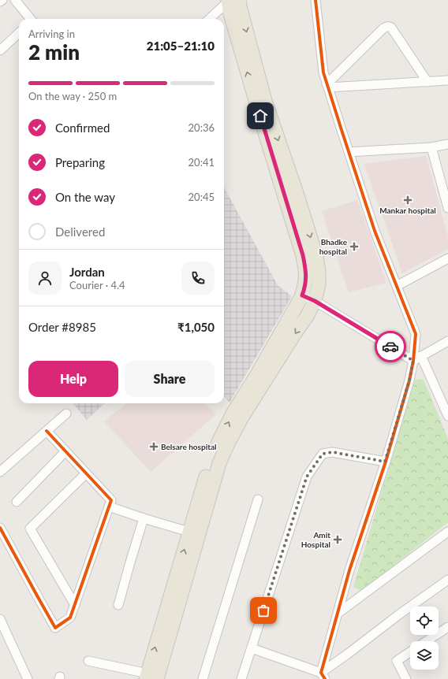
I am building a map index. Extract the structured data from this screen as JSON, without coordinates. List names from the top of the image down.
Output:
{
  "places": {
    "health": [
      "Mankar hospital",
      "Bhadke hospital",
      "Belsare hospital",
      "Amit Hospital"
    ]
  },
  "page": {
    "heading": ["2 min", "Arriving in", "21:05–21:10"],
    "panel": [
      "Jordan",
      "Courier · 4.4",
      "Order #8985",
      "₹1,050"
    ],
    "bar": "On the way · 250 m",
    "list": [
      ["Confirmed", "20:36"],
      ["Preparing", "20:41"],
      ["On the way", "20:45"],
      "Delivered"
    ],
    "buttons": ["Help", "Share"]
  }
}
